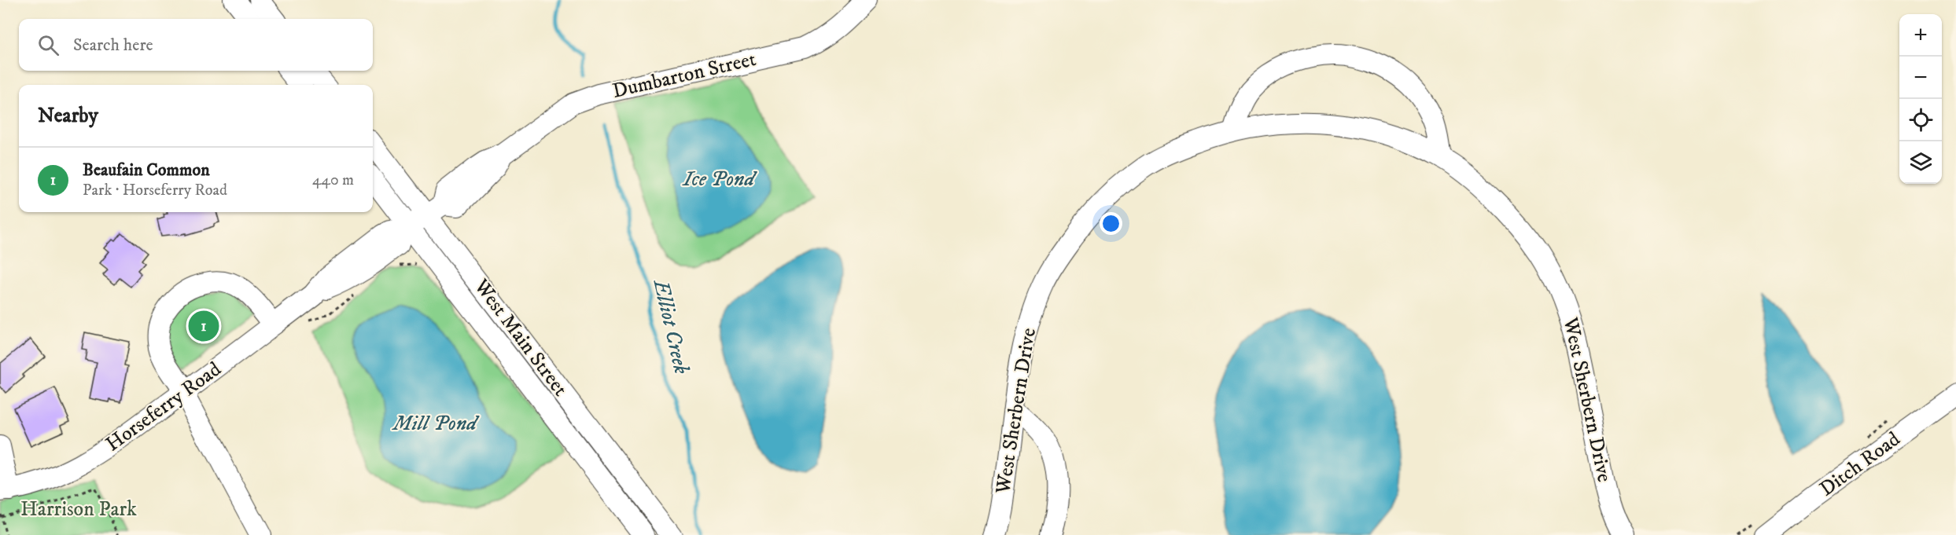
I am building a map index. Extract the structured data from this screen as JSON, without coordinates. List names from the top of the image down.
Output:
{
  "streets": {
    "street": [
      "Dumbarton Street",
      "West Main Street",
      "West Sherbern Drive",
      "Horseferry Road",
      "Ditch Road"
    ]
  },
  "crossings": [
    ["Dumbarton Street", "West Main Street"],
    ["Dumbarton Street", "Horseferry Road"],
    ["West Main Street", "Horseferry Road"]
  ],
  "water": ["Ice Pond", "Elliot Creek", "Mill Pond"],
  "parks": ["Harrison Park"],
  "page": {
    "map_buttons": ["+", "−"],
    "search": "Search here",
    "heading": "Nearby",
    "list": [
      {
        "mark": "1",
        "name": "Beaufain Common",
        "note": "Park · Horseferry Road",
        "value": "440 m"
      }
    ],
    "pins": "1"
  }
}
